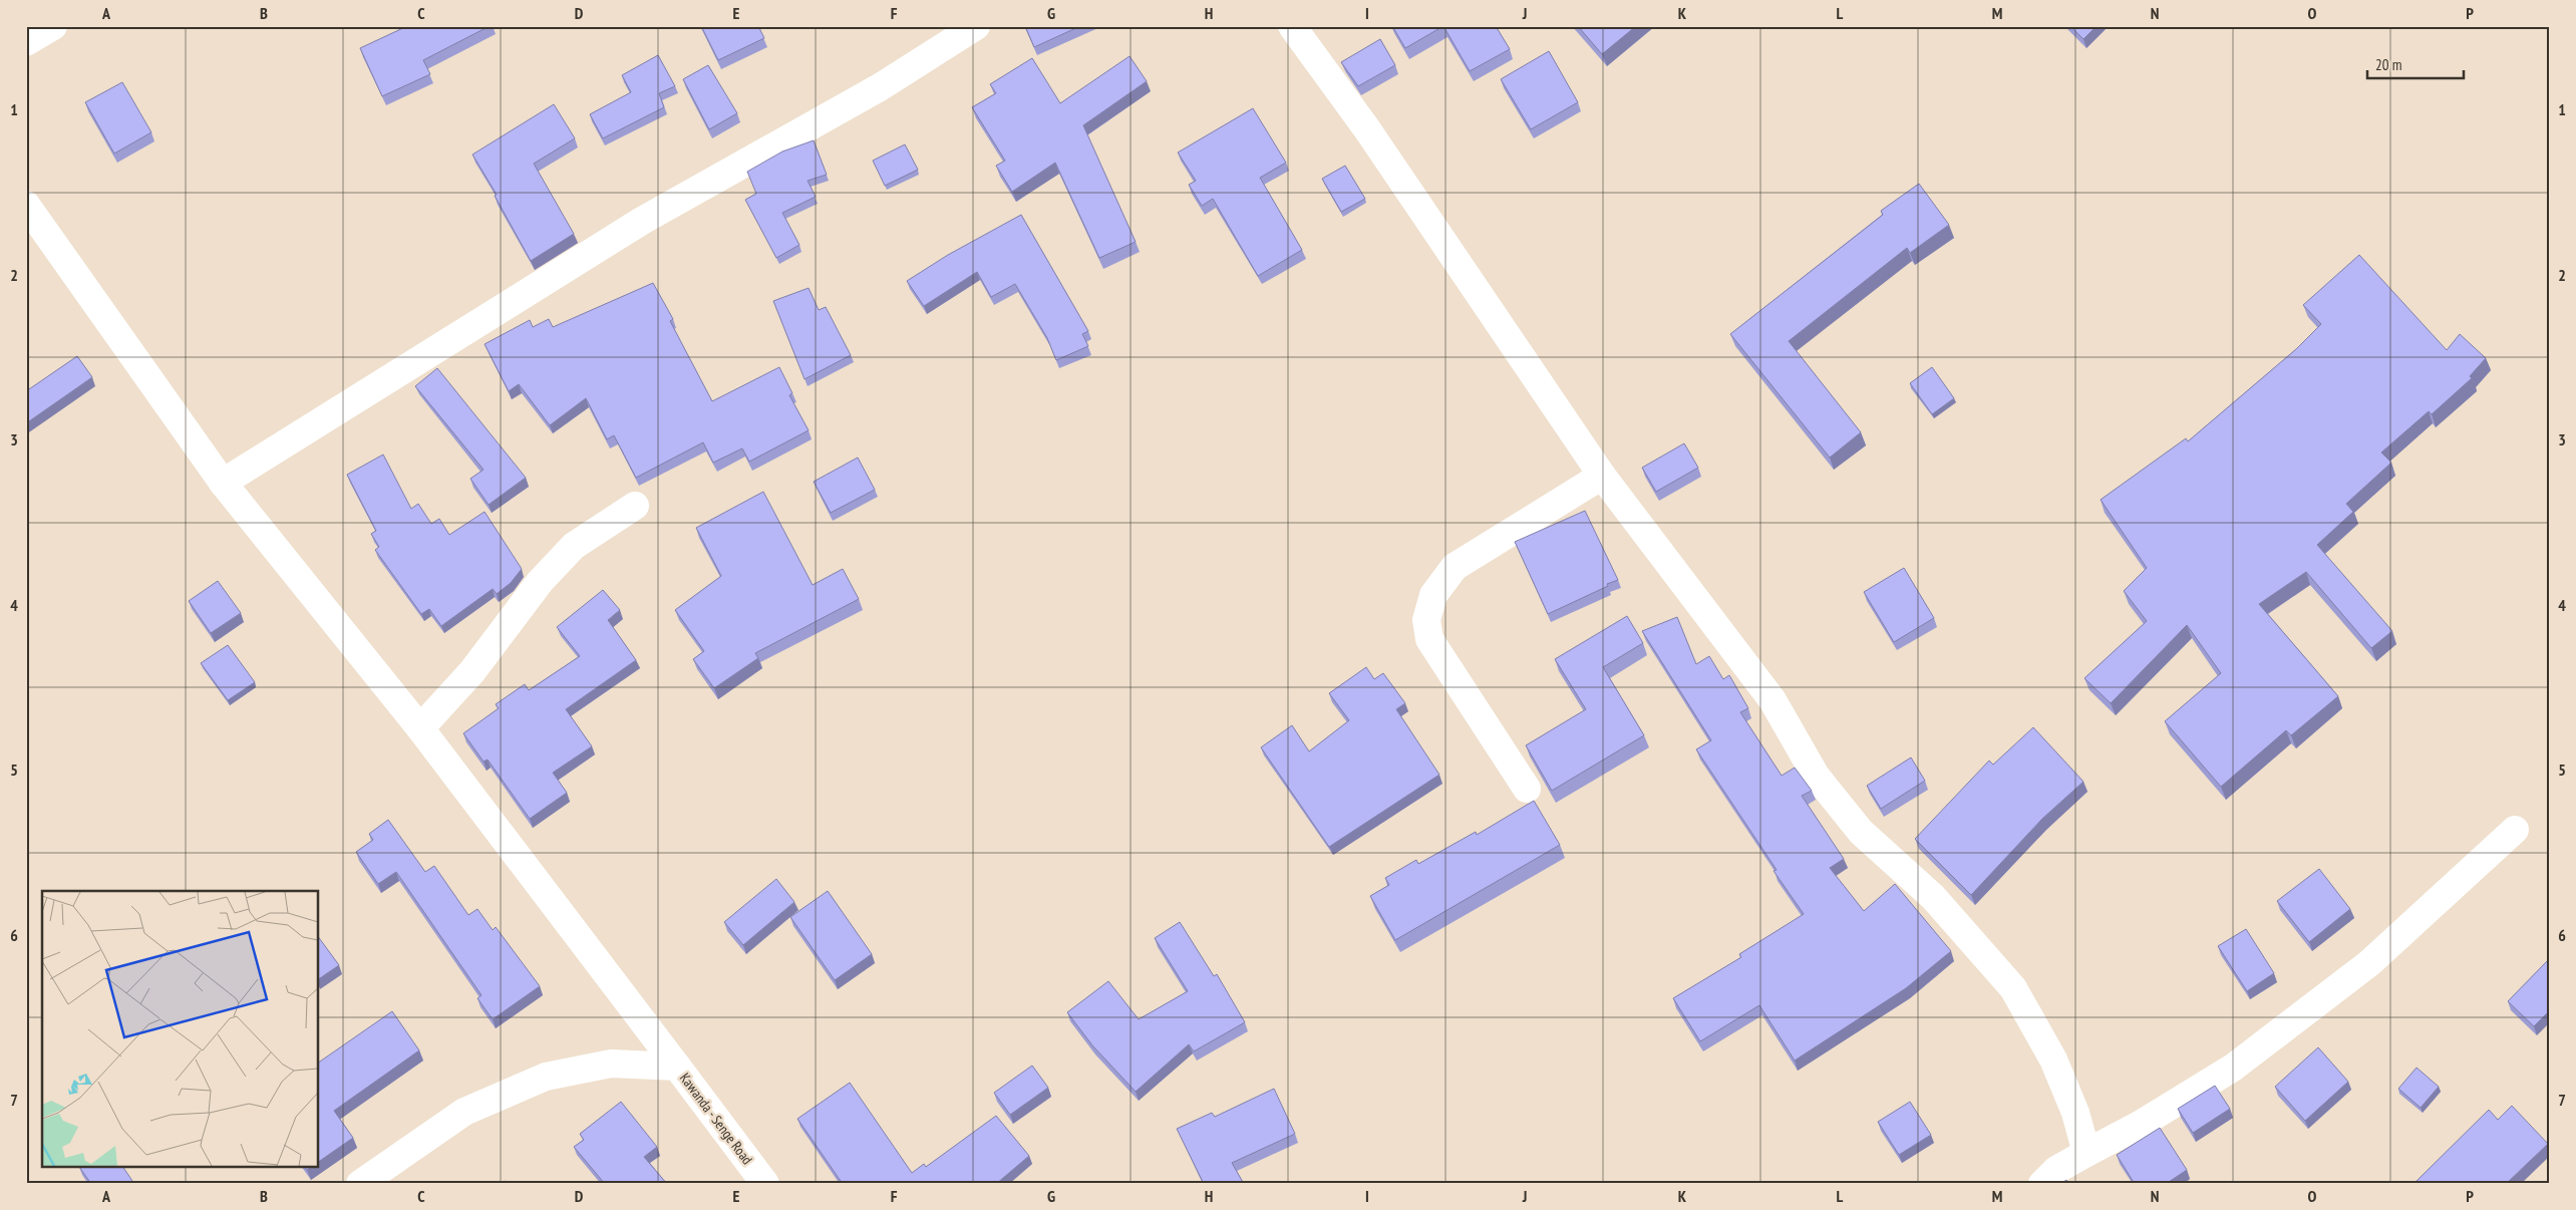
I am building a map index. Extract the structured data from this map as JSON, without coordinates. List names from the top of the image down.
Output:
{
  "streets": {
    "street": ["Kawanda - Senge Road"]
  },
  "scale_bar": "20 m",
  "grid": {
    "columns": [
      "A",
      "B",
      "C",
      "D",
      "E",
      "F",
      "G",
      "H",
      "I",
      "J",
      "K",
      "L",
      "M",
      "N",
      "O",
      "P"
    ],
    "rows": [
      "1",
      "2",
      "3",
      "4",
      "5",
      "6",
      "7"
    ]
  }
}
